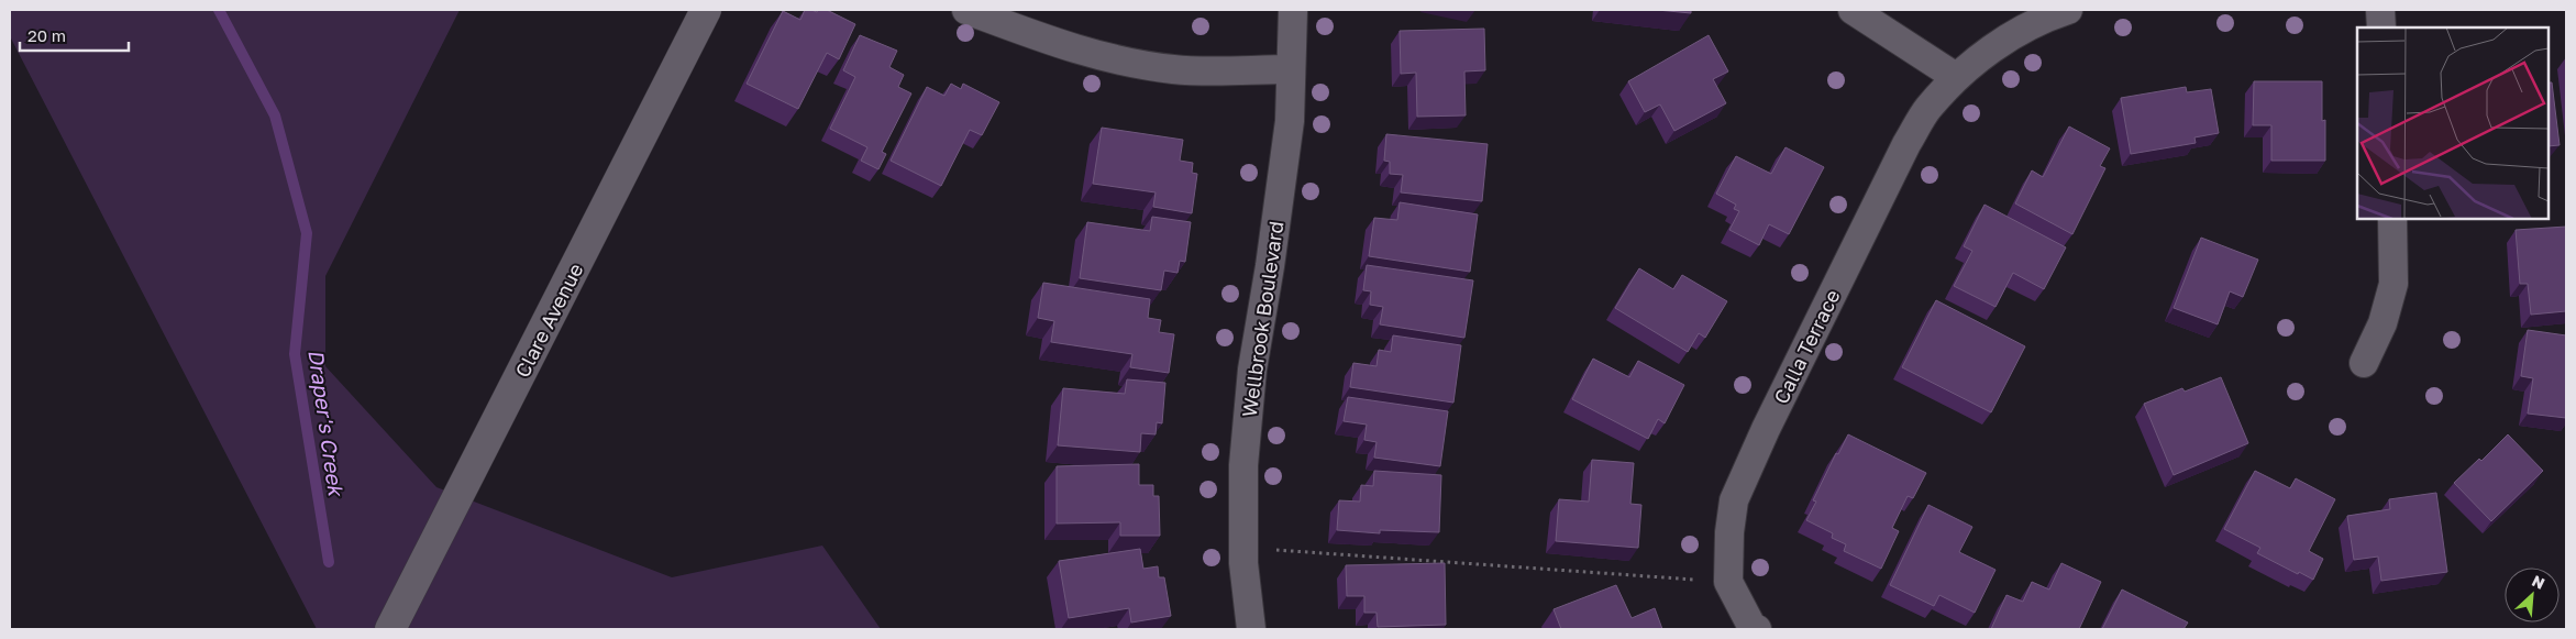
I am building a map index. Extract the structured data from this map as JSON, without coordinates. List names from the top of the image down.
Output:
{
  "streets": {
    "street": ["Wellbrook Boulevard", "Clare Avenue", "Calla Terrace"]
  },
  "water": ["Draper's Creek"],
  "scale_bar": "20 m",
  "north": "top right"
}
